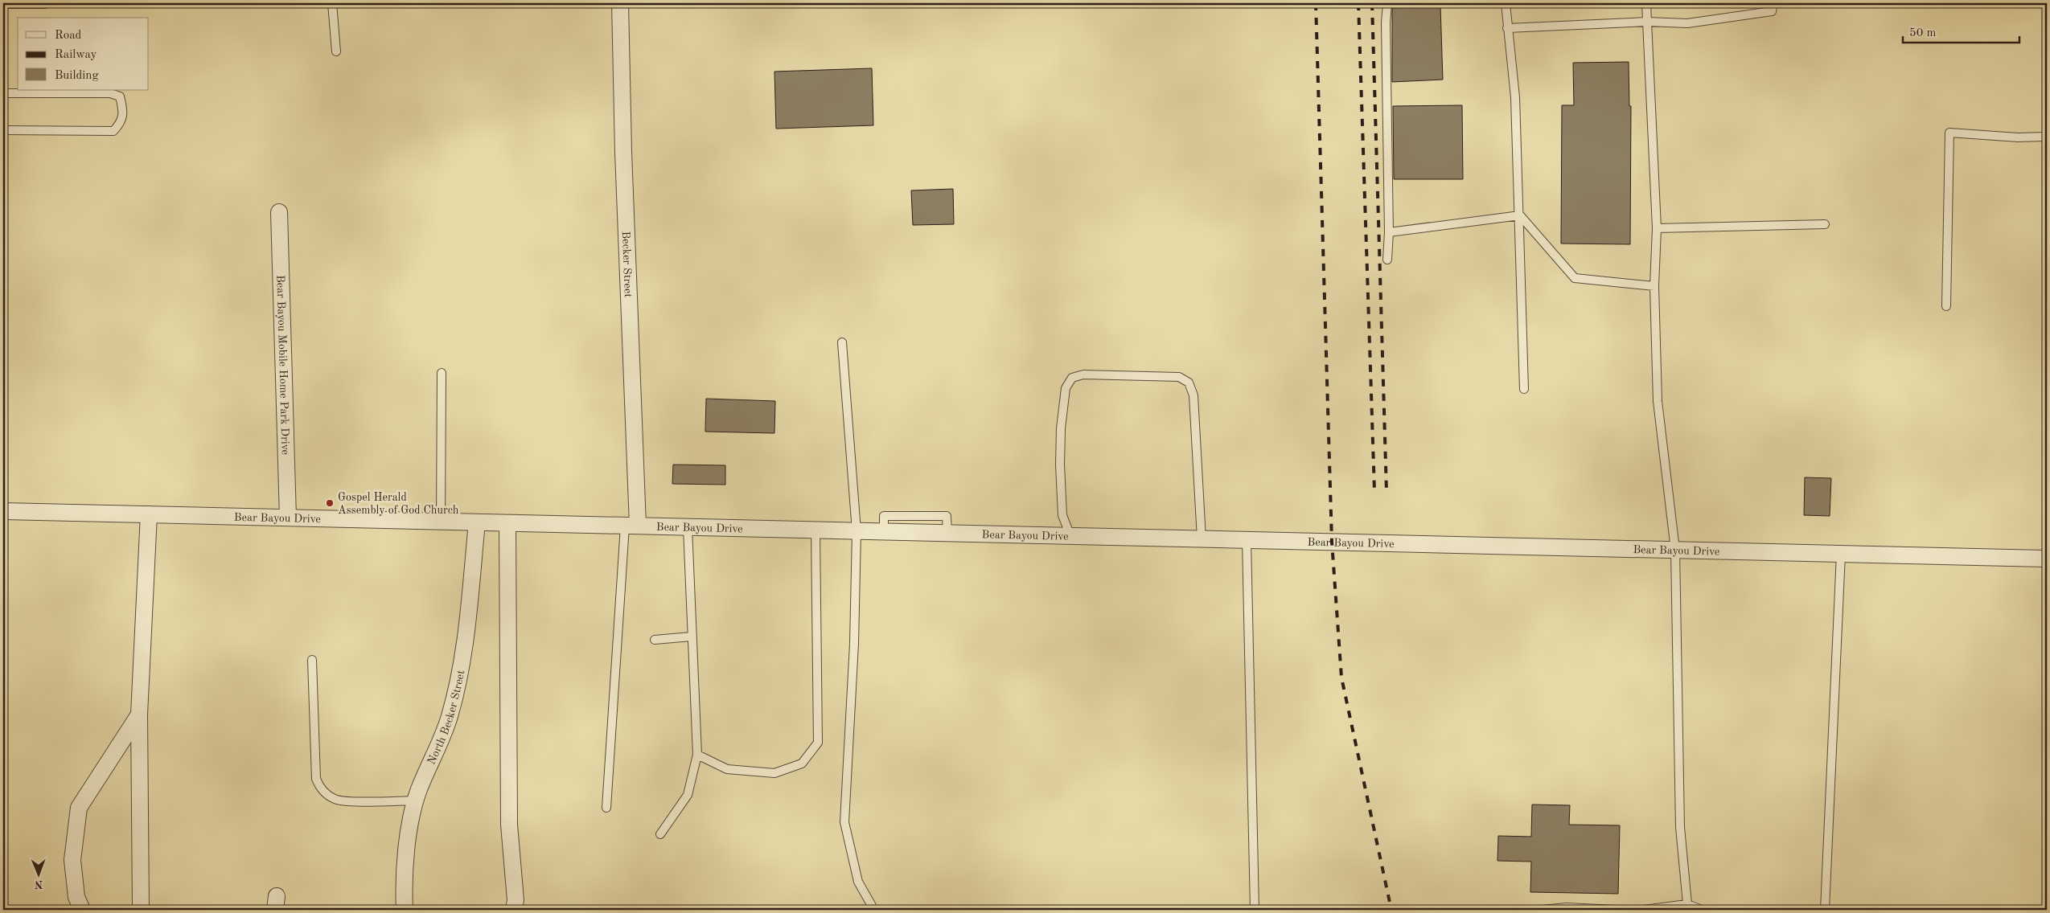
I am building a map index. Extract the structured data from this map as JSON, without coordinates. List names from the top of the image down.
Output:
{
  "streets": {
    "street": [
      "Becker Street",
      "Bear Bayou Mobile Home Park Drive",
      "Bear Bayou Drive",
      "North Becker Street"
    ]
  },
  "crossings": [
    ["Becker Street", "Bear Bayou Drive"],
    ["Bear Bayou Mobile Home Park Drive", "Bear Bayou Drive"],
    ["Bear Bayou Drive", "North Becker Street"]
  ],
  "places": ["Gospel Herald Assembly of God Church"],
  "legend": ["Road", "Railway", "Building"],
  "scale_bar": "50 m",
  "north": "bottom"
}
